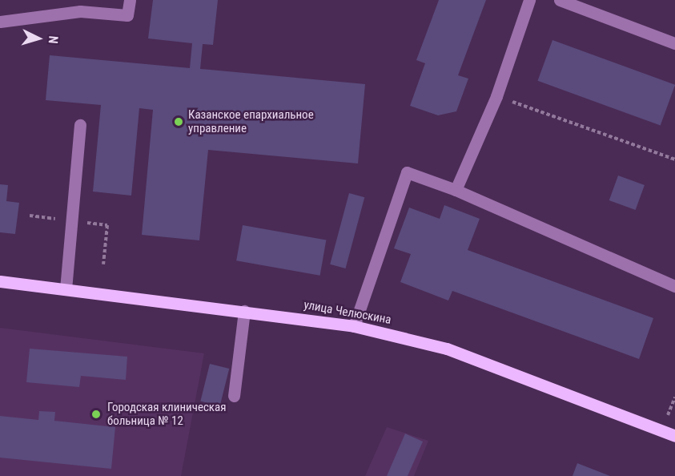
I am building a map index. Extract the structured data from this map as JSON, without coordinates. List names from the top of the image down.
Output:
{
  "streets": {
    "main road": ["улица Челюскина"]
  },
  "places": ["Казанское епархиальное управление", "Городская клиническая больница № 12"],
  "north": "right"
}
